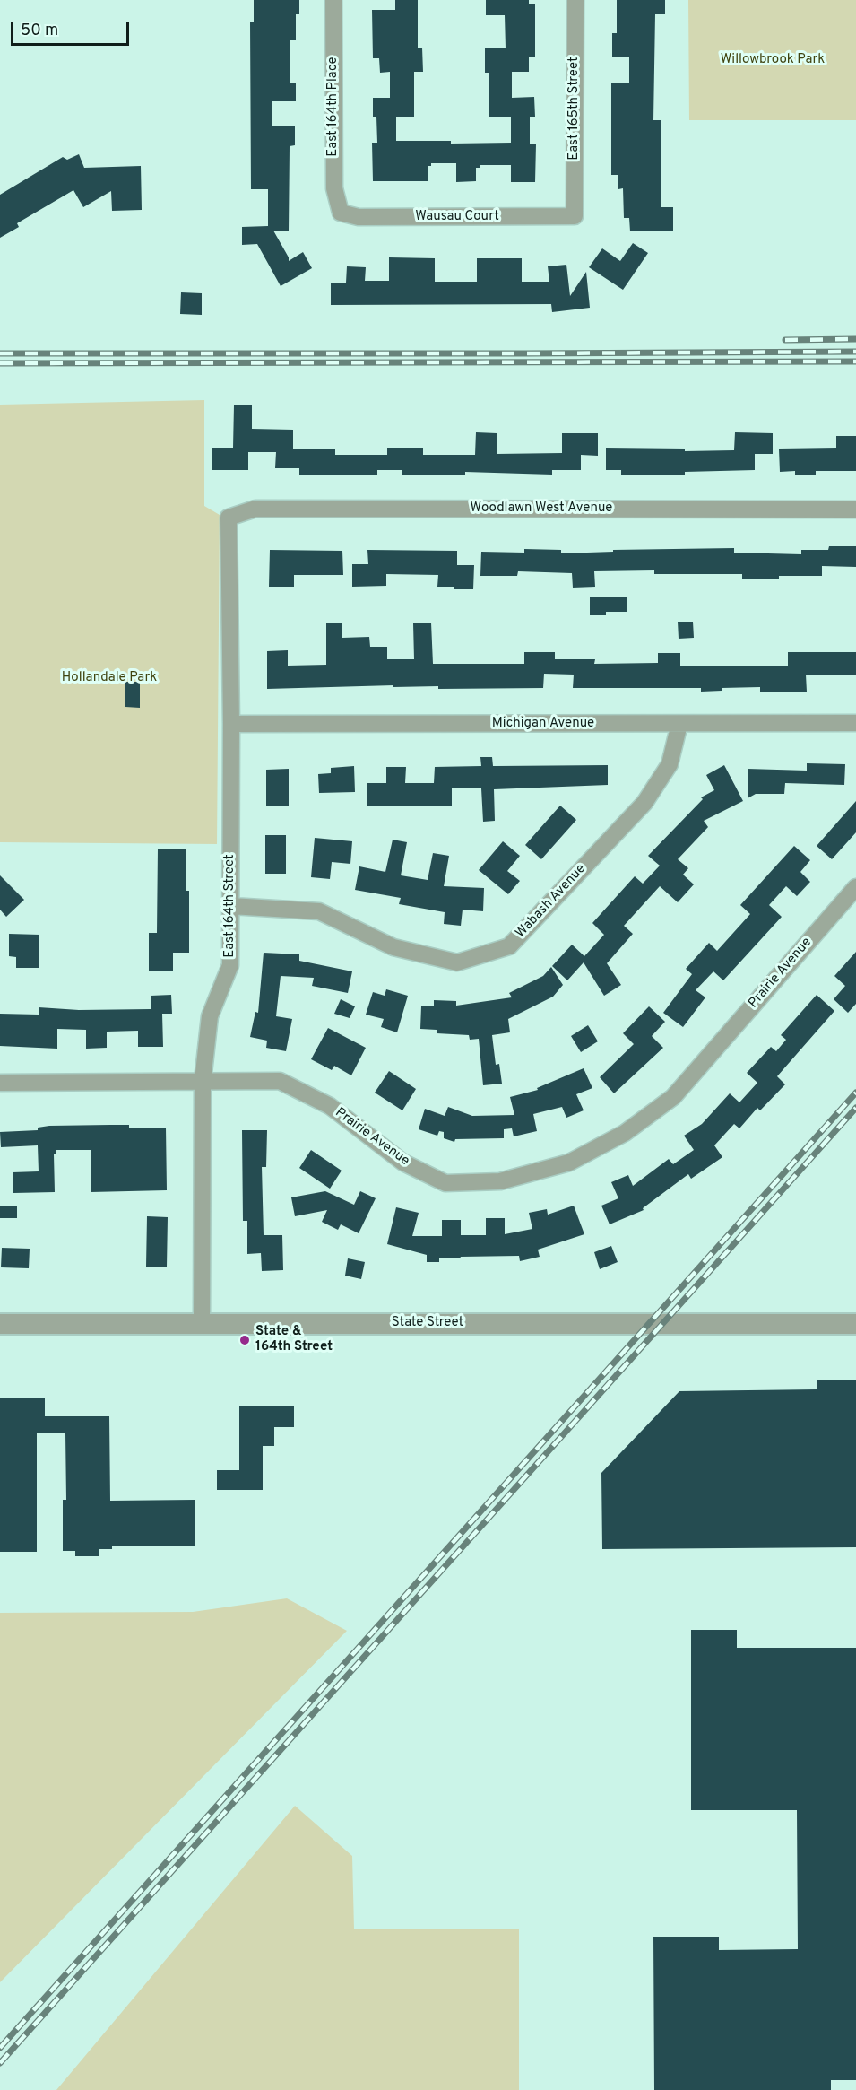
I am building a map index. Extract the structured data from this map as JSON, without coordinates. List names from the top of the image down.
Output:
{
  "streets": {
    "street": [
      "East 164th Place",
      "East 165th Street",
      "Wausau Court",
      "Woodlawn West Avenue",
      "Michigan Avenue",
      "Wabash Avenue",
      "East 164th Street",
      "Prairie Avenue",
      "State Street"
    ]
  },
  "crossings": [
    ["East 164th Place", "Wausau Court"],
    ["East 165th Street", "Wausau Court"],
    ["Woodlawn West Avenue", "East 164th Street"],
    ["Michigan Avenue", "Wabash Avenue"],
    ["Michigan Avenue", "East 164th Street"],
    ["Wabash Avenue", "East 164th Street"],
    ["East 164th Street", "Prairie Avenue"],
    ["East 164th Street", "State Street"]
  ],
  "parks": ["Willowbrook Park", "Hollandale Park"],
  "places": ["State & 164th Street"],
  "scale_bar": "50 m"
}
